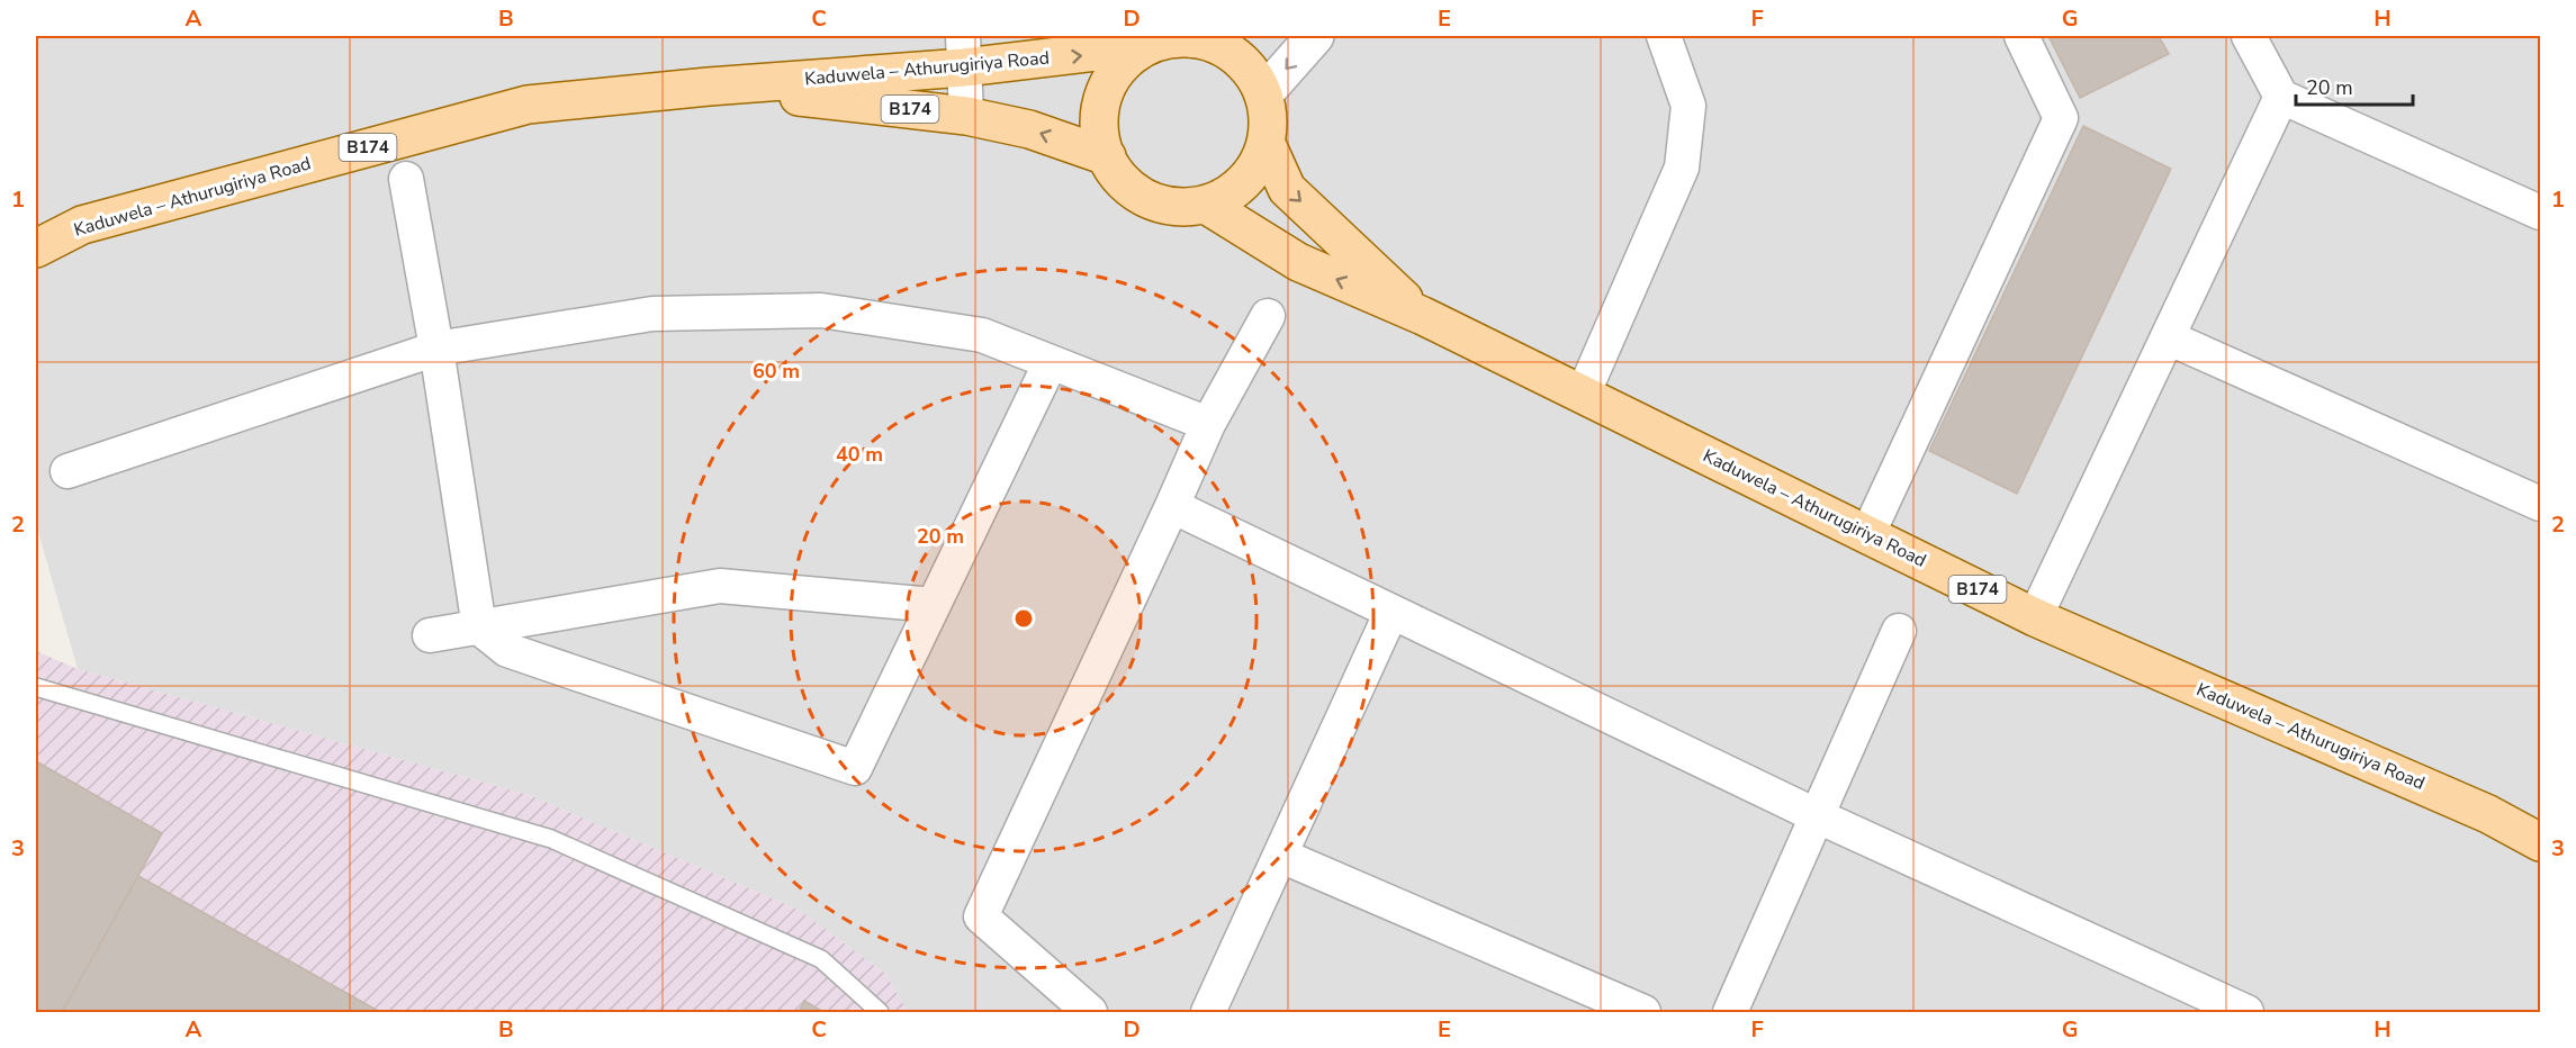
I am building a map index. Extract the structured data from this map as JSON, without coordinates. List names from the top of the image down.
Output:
{
  "streets": {
    "main road": ["Kaduwela – Athurugiriya Road", "B174"]
  },
  "scale_bar": "20 m",
  "grid": {
    "columns": [
      "A",
      "B",
      "C",
      "D",
      "E",
      "F",
      "G",
      "H"
    ],
    "rows": ["1", "2", "3"]
  },
  "rings": ["60 m", "40 m", "20 m"]
}
